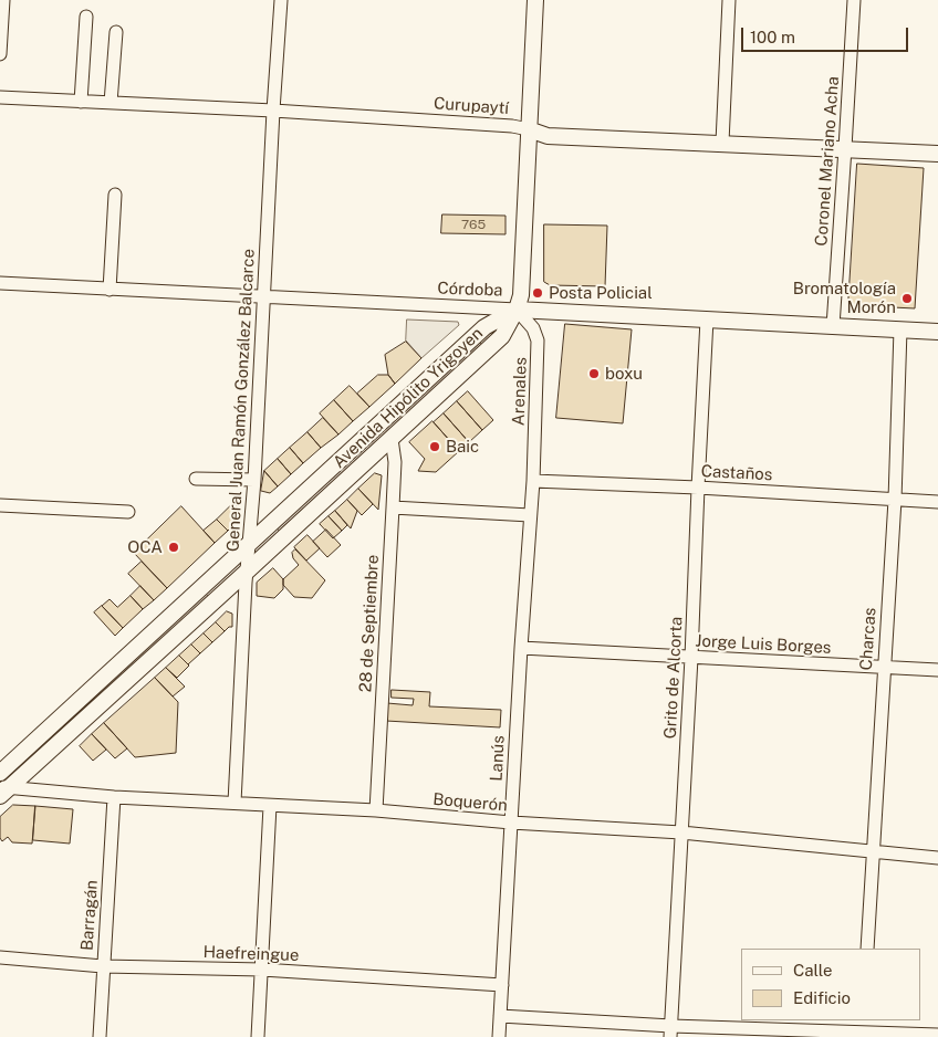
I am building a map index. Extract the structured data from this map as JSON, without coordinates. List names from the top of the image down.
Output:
{
  "streets": {
    "main road": ["Curupaytí", "Córdoba", "Avenida Hipólito Yrigoyen"],
    "street": [
      "Coronel Mariano Acha",
      "Arenales",
      "General Juan Ramón González Balcarce",
      "Castaños",
      "28 de Septiembre",
      "Charcas",
      "Jorge Luis Borges",
      "Grito de Alcorta",
      "Lanús",
      "Boquerón",
      "Barragán",
      "Haefreingue"
    ]
  },
  "crossings": [
    ["Curupaytí", "Coronel Mariano Acha"],
    ["Curupaytí", "General Juan Ramón González Balcarce"],
    ["Coronel Mariano Acha", "Córdoba"],
    ["Córdoba", "Arenales"],
    ["Córdoba", "Avenida Hipólito Yrigoyen"],
    ["Córdoba", "General Juan Ramón González Balcarce"],
    ["Córdoba", "Charcas"],
    ["Córdoba", "Grito de Alcorta"],
    ["Arenales", "Avenida Hipólito Yrigoyen"],
    ["Arenales", "Castaños"],
    ["Arenales", "Lanús"],
    ["Avenida Hipólito Yrigoyen", "General Juan Ramón González Balcarce"],
    ["Avenida Hipólito Yrigoyen", "28 de Septiembre"],
    ["Avenida Hipólito Yrigoyen", "Boquerón"],
    ["General Juan Ramón González Balcarce", "Boquerón"],
    ["Castaños", "Charcas"],
    ["Castaños", "Grito de Alcorta"],
    ["Castaños", "Lanús"],
    ["28 de Septiembre", "Boquerón"],
    ["Charcas", "Jorge Luis Borges"],
    ["Charcas", "Boquerón"],
    ["Jorge Luis Borges", "Grito de Alcorta"],
    ["Jorge Luis Borges", "Lanús"],
    ["Grito de Alcorta", "Boquerón"],
    ["Lanús", "Boquerón"],
    ["Lanús", "Haefreingue"],
    ["Boquerón", "Barragán"],
    ["Barragán", "Haefreingue"]
  ],
  "places": [
    "Posta Policial",
    "Bromatología Morón",
    "boxu",
    "Baic",
    "OCA"
  ],
  "house_numbers": ["765"],
  "legend": ["Calle", "Edificio"],
  "scale_bar": "100 m"
}
